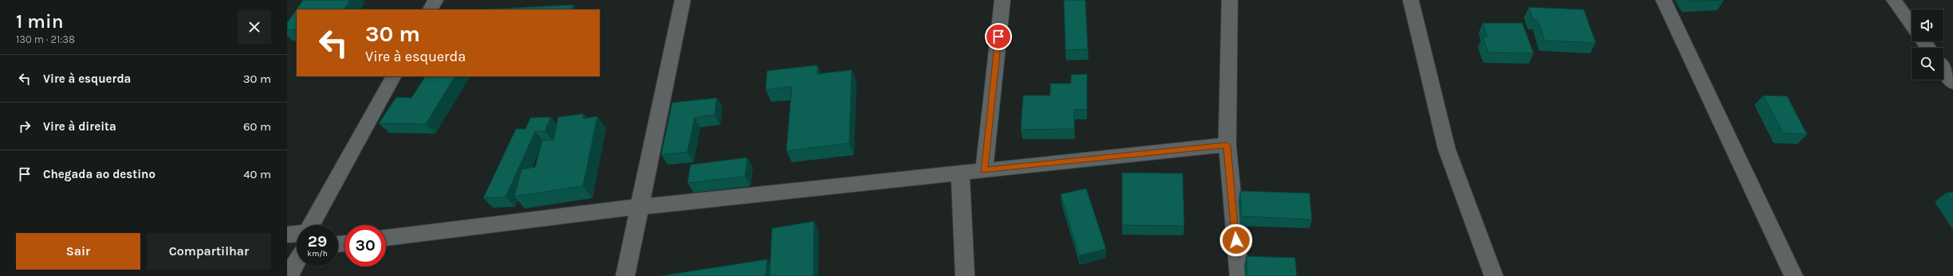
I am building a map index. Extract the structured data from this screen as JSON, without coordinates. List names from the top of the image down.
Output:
{
  "page": {
    "heading": ["1 min", "130 m · 21:38"],
    "turn": ["30 m", "Vire à esquerda"],
    "list": [
      {
        "name": "Vire à esquerda",
        "value": "30 m"
      },
      {
        "name": "Vire à direita",
        "value": "60 m"
      },
      {
        "name": "Chegada ao destino",
        "value": "40 m"
      }
    ],
    "speed": "29 km/h",
    "limit": "30",
    "buttons": ["Sair", "Compartilhar"]
  }
}
